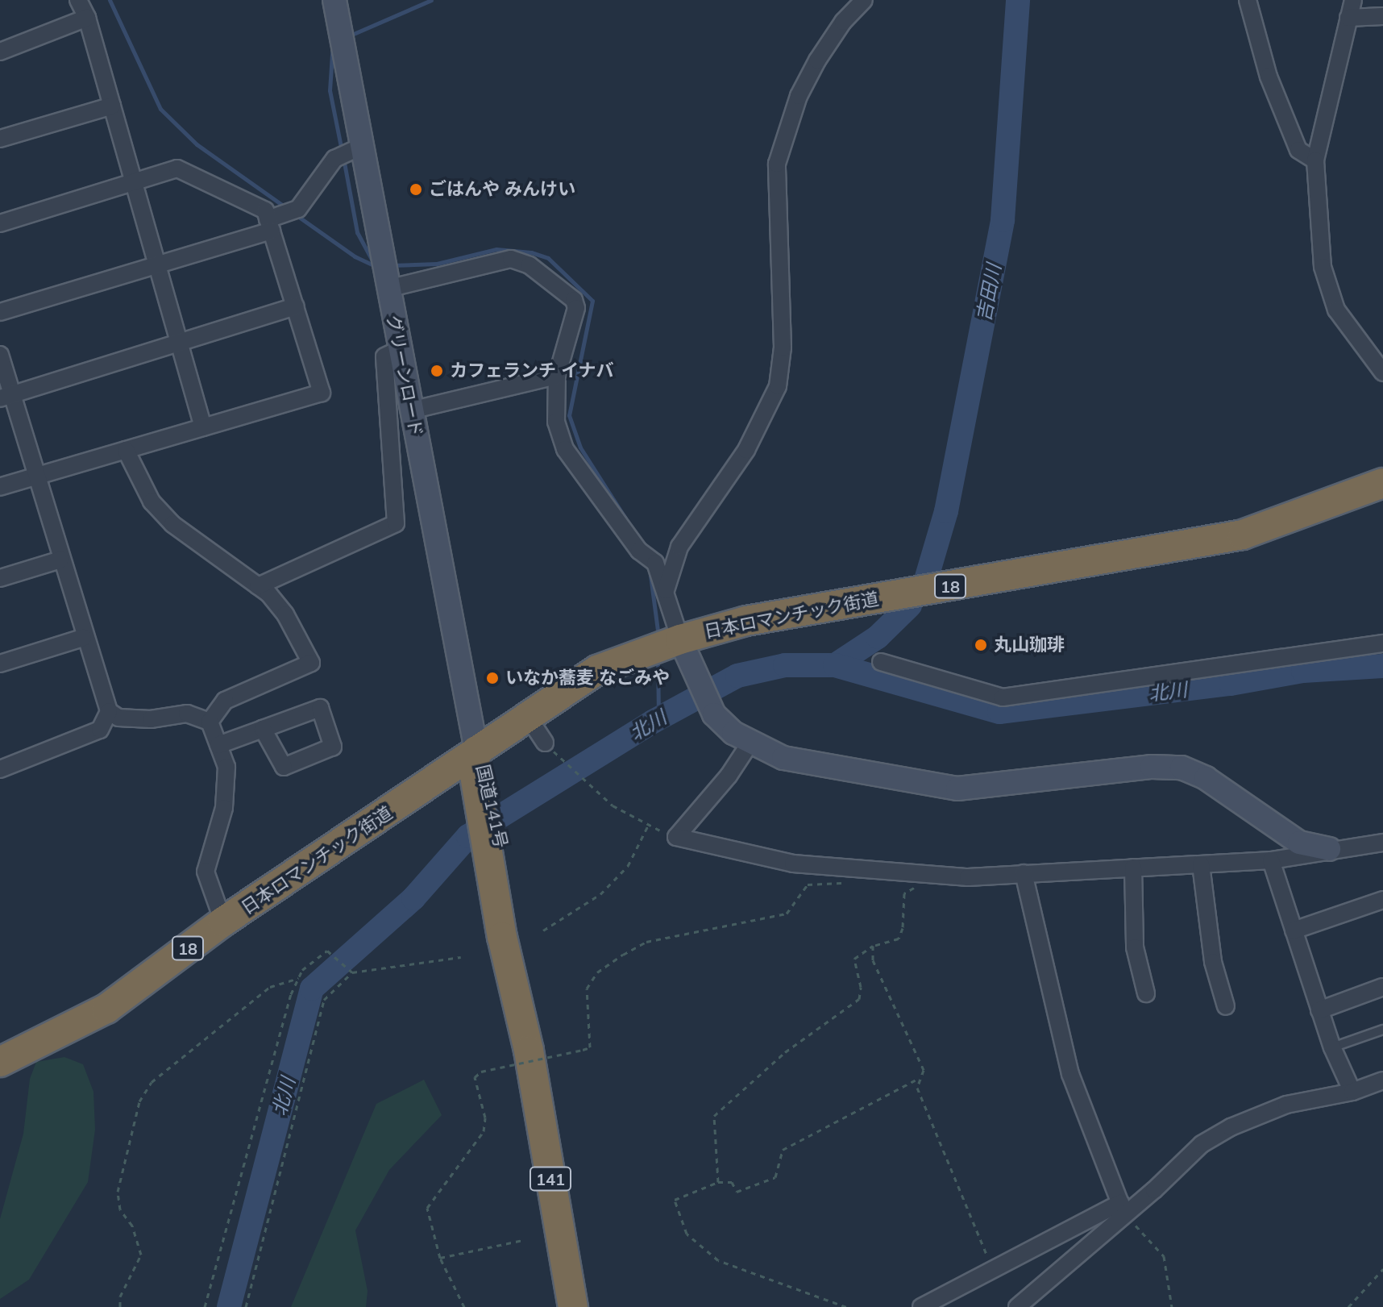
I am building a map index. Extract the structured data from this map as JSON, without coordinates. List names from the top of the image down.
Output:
{
  "streets": {
    "highway": [
      "18",
      "日本ロマンチック街道",
      "国道141号",
      "141"
    ],
    "street": ["グリーンロード"]
  },
  "crossings": [
    ["グリーンロード", "日本ロマンチック街道"],
    ["グリーンロード", "国道141号"],
    ["日本ロマンチック街道", "国道141号"]
  ],
  "water": ["吉田川", "北川"],
  "places": [
    "ごはんや みんけい",
    "カフェランチ イナバ",
    "丸山珈琲",
    "いなか蕎麦 なごみや"
  ]
}
